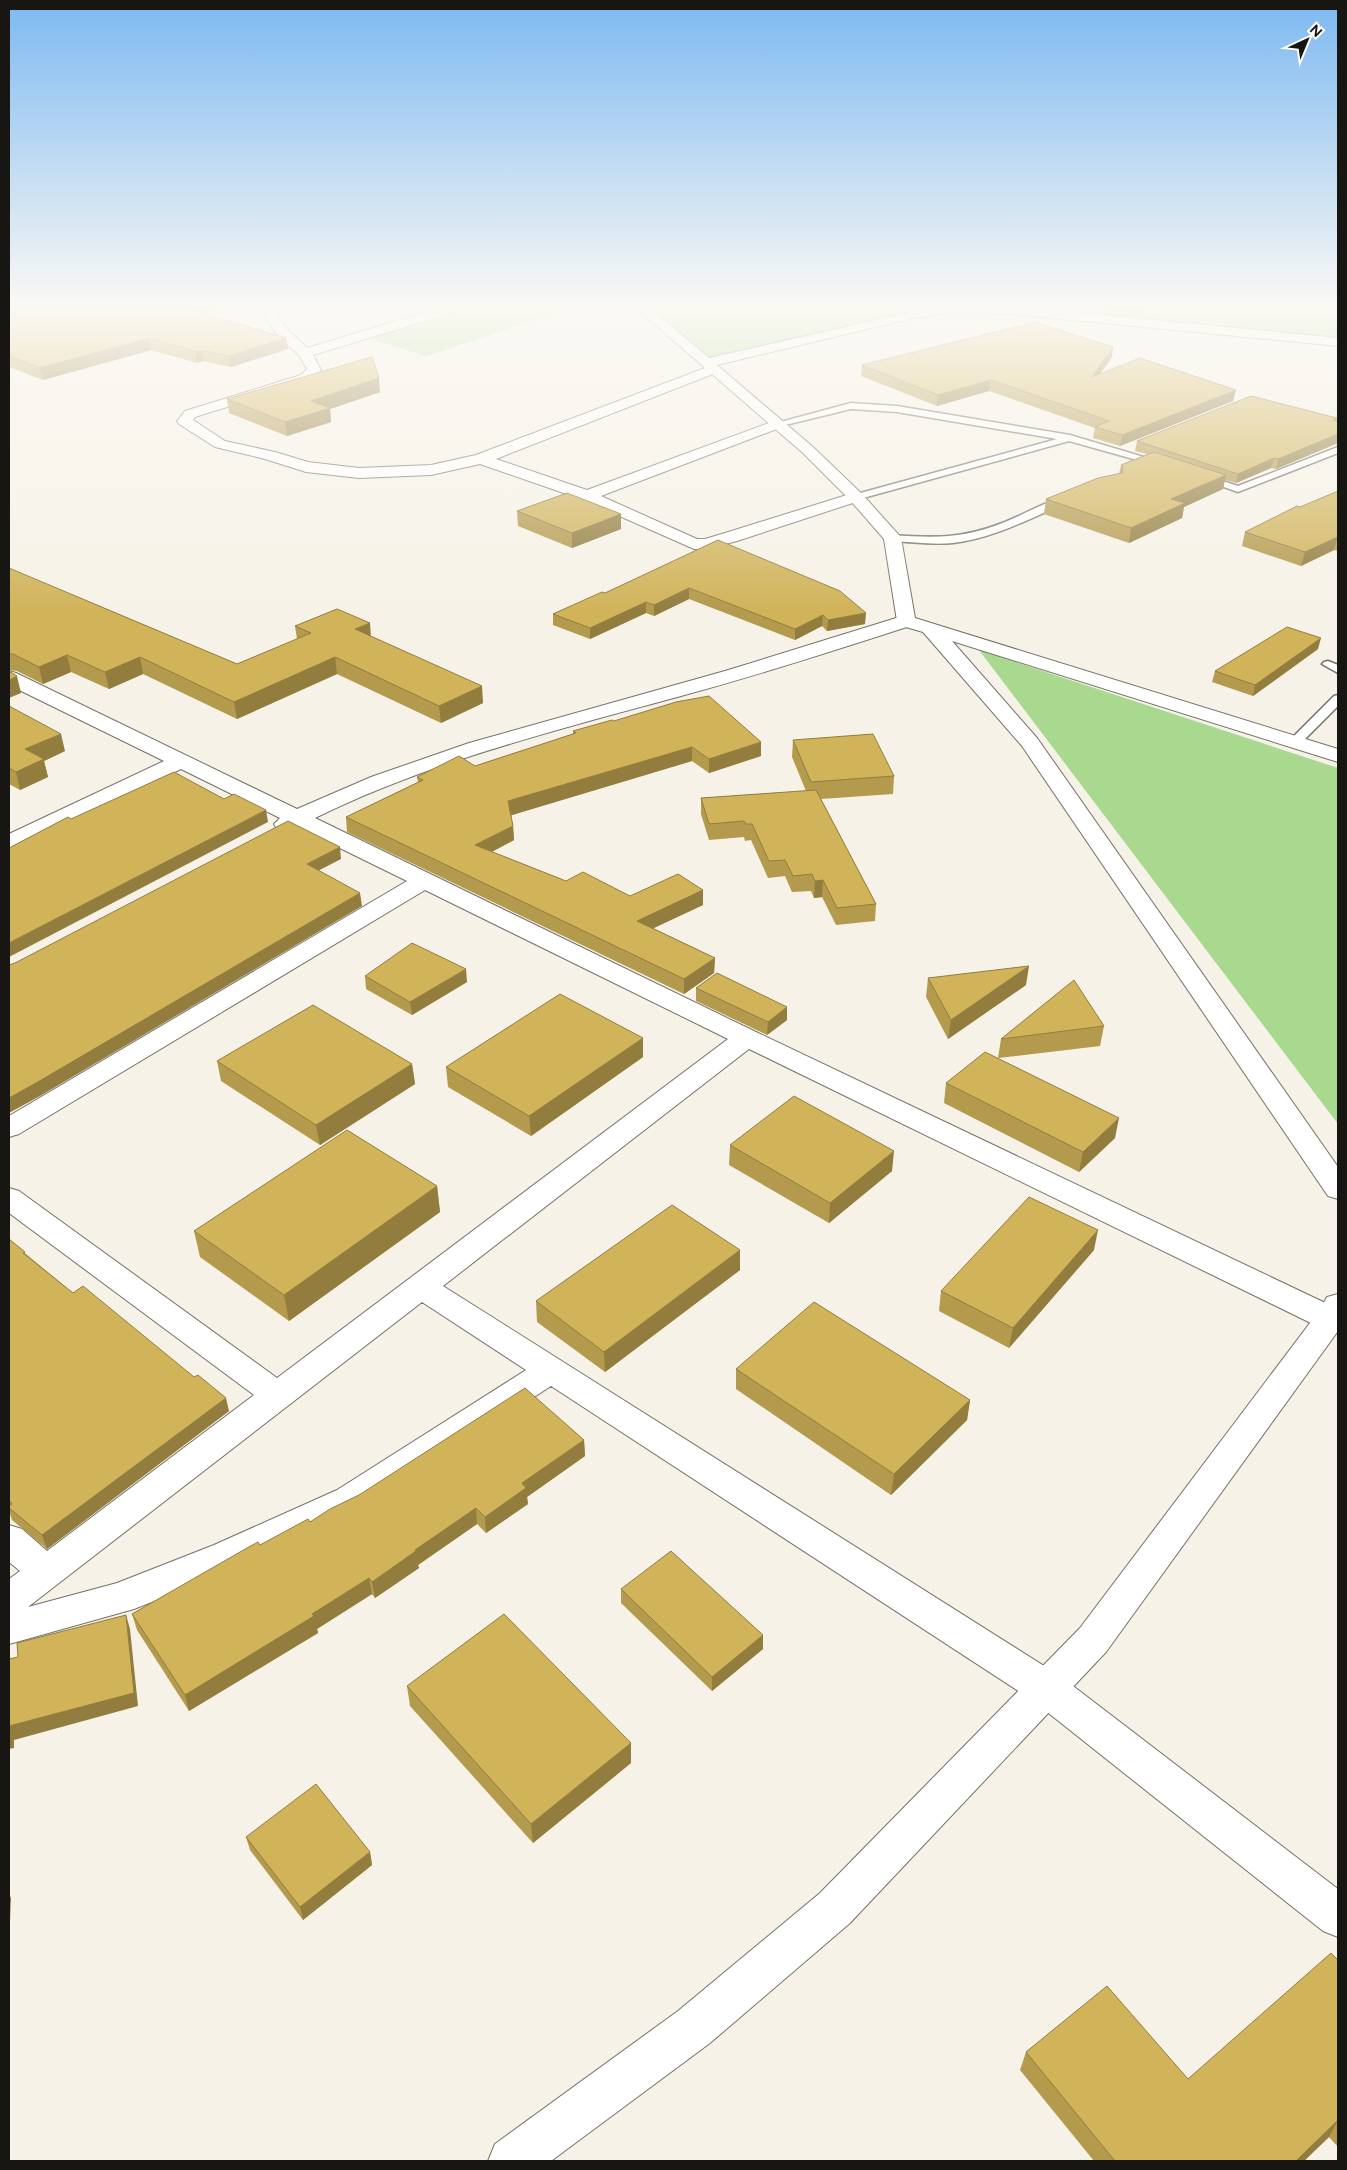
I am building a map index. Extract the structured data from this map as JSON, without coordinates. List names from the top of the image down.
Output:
{
  "north": "top right"
}
